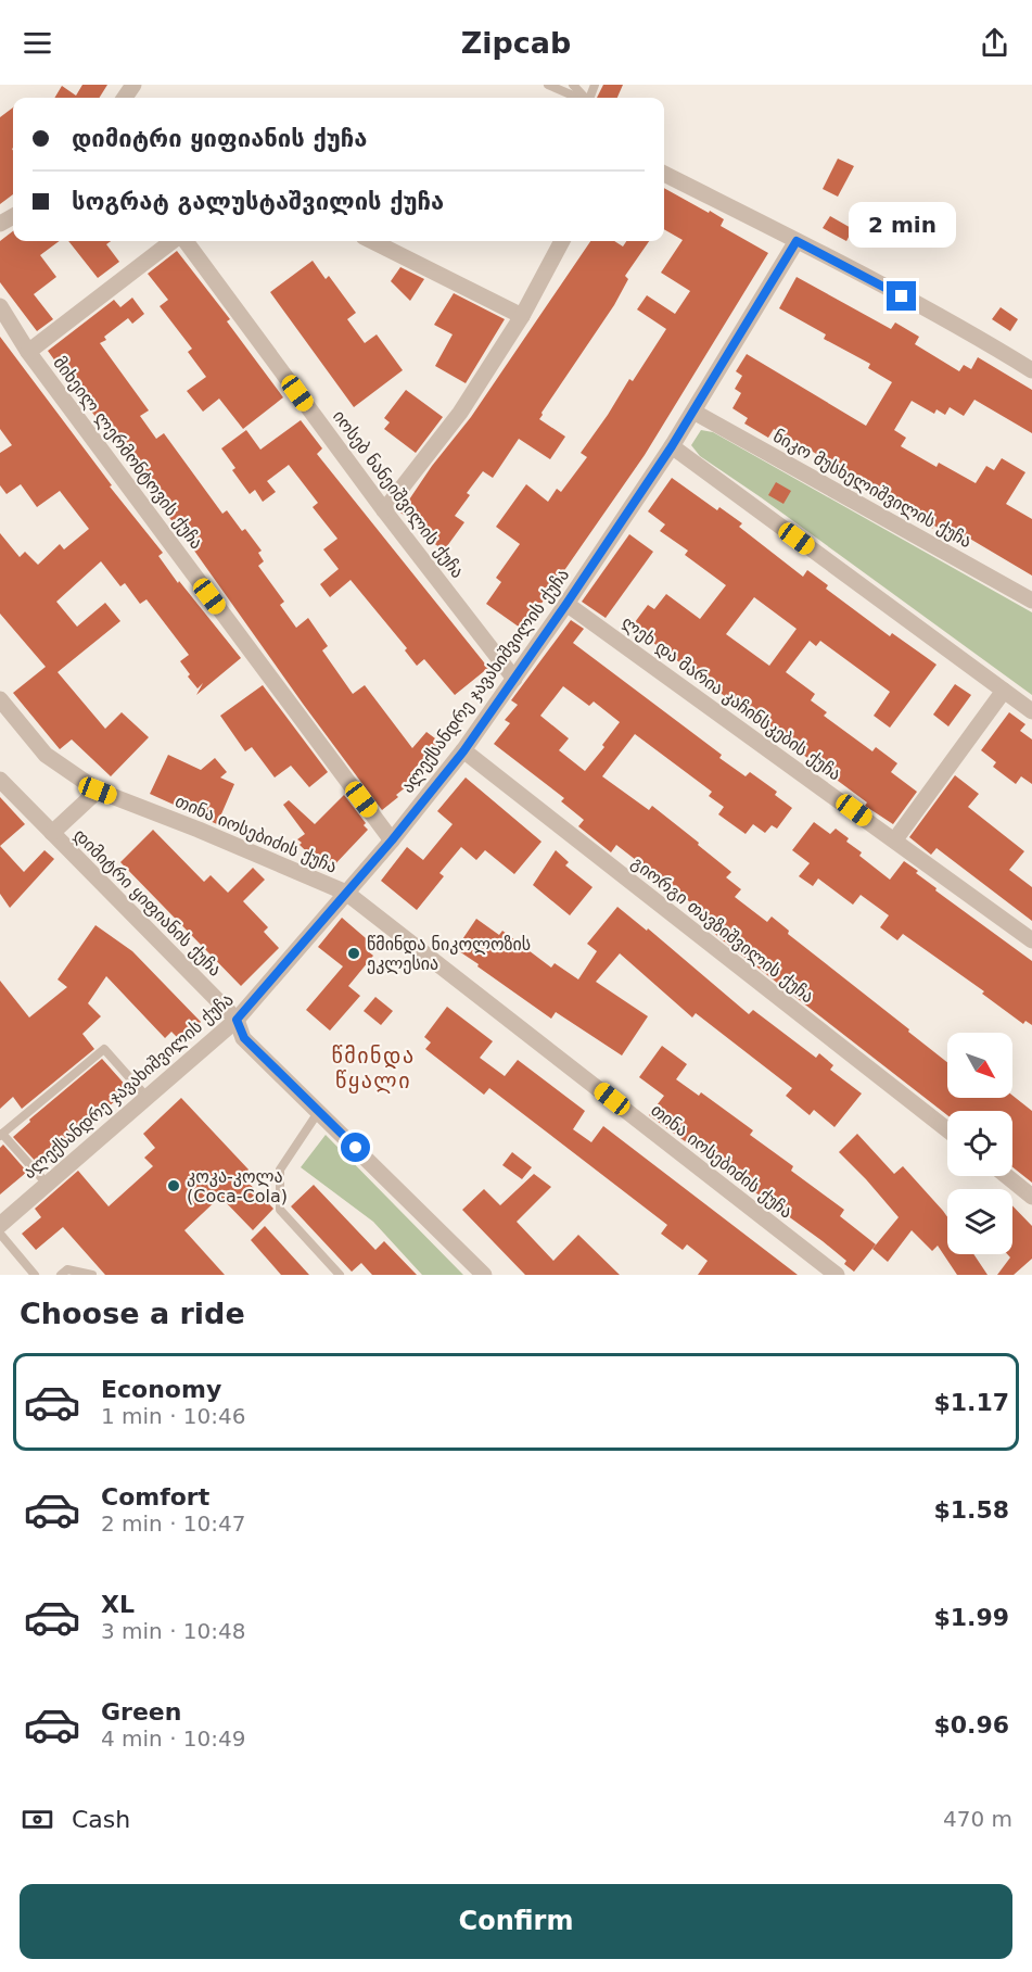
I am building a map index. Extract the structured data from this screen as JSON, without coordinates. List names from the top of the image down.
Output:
{
  "streets": {
    "street": [
      "მიხეილ ლერმონტოვის ქუჩა",
      "ნიკო მუსხელიშვილის ქუჩა",
      "იოსებ ნანეიშვილის ქუჩა",
      "ალექსანდრე ჯავახიშვილის ქუჩა",
      "ლეხ და მარია კაჩინსკების ქუჩა",
      "თინა იოსებიძის ქუჩა",
      "დიმიტრი ყიფიანის ქუჩა",
      "გიორგი თავზიშვილის ქუჩა"
    ]
  },
  "crossings": [
    ["მიხეილ ლერმონტოვის ქუჩა", "ალექსანდრე ჯავახიშვილის ქუჩა"],
    ["ნიკო მუსხელიშვილის ქუჩა", "ალექსანდრე ჯავახიშვილის ქუჩა"],
    ["იოსებ ნანეიშვილის ქუჩა", "ალექსანდრე ჯავახიშვილის ქუჩა"],
    ["ალექსანდრე ჯავახიშვილის ქუჩა", "ლეხ და მარია კაჩინსკების ქუჩა"],
    ["ალექსანდრე ჯავახიშვილის ქუჩა", "თინა იოსებიძის ქუჩა"],
    ["ალექსანდრე ჯავახიშვილის ქუჩა", "დიმიტრი ყიფიანის ქუჩა"],
    ["ალექსანდრე ჯავახიშვილის ქუჩა", "გიორგი თავზიშვილის ქუჩა"]
  ],
  "districts": ["წმინდა წყალი"],
  "places": ["წმინდა ნიკოლოზის ეკლესია", "კოკა-კოლა (Coca-Cola)"],
  "north": "bottom right",
  "page": {
    "header": "Zipcab",
    "banner": ["დიმიტრი ყიფიანის ქუჩა", "სოგრატ გალუსტაშვილის ქუჩა"],
    "bubble": "2 min",
    "heading": "Choose a ride",
    "list": [
      {
        "name": "Economy",
        "note": "1 min · 10:46",
        "value": "$1.17"
      },
      {
        "name": "Comfort",
        "note": "2 min · 10:47",
        "value": "$1.58"
      },
      {
        "name": "XL",
        "note": "3 min · 10:48",
        "value": "$1.99"
      },
      {
        "name": "Green",
        "note": "4 min · 10:49",
        "value": "$0.96"
      }
    ],
    "pay": ["Cash", "470 m"],
    "buttons": "Confirm"
  }
}
